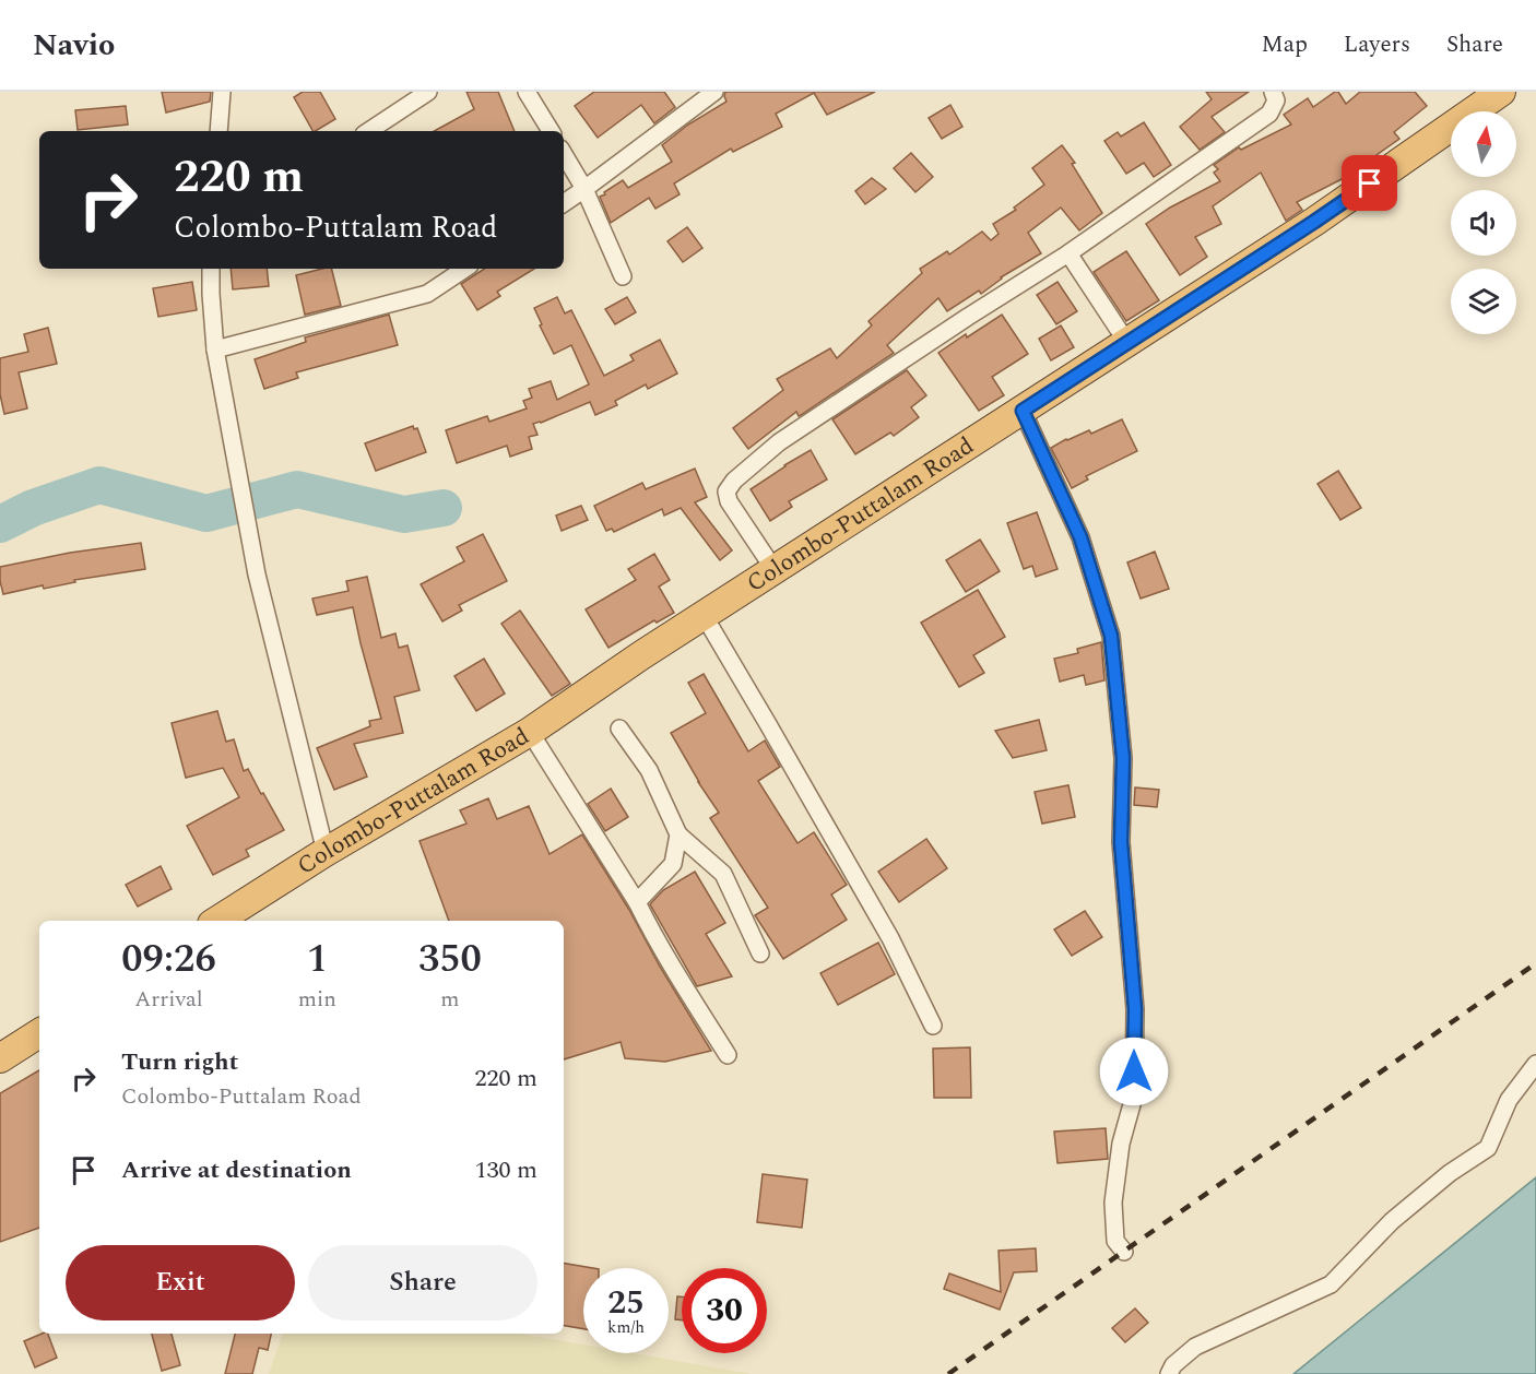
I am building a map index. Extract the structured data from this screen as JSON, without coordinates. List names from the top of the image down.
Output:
{
  "streets": {
    "highway": ["Colombo-Puttalam Road"]
  },
  "north": "top",
  "page": {
    "header": "Navio",
    "nav": ["Map", "Layers", "Share"],
    "turn": ["220 m", "Colombo-Puttalam Road"],
    "eta": [
      "09:26",
      "Arrival",
      "1",
      "min",
      "350",
      "m"
    ],
    "list": [
      {
        "name": "Turn right",
        "note": "Colombo-Puttalam Road",
        "value": "220 m"
      },
      {
        "name": "Arrive at destination",
        "value": "130 m"
      }
    ],
    "buttons": ["Exit", "Share"],
    "speed": "25 km/h",
    "limit": "30"
  }
}
